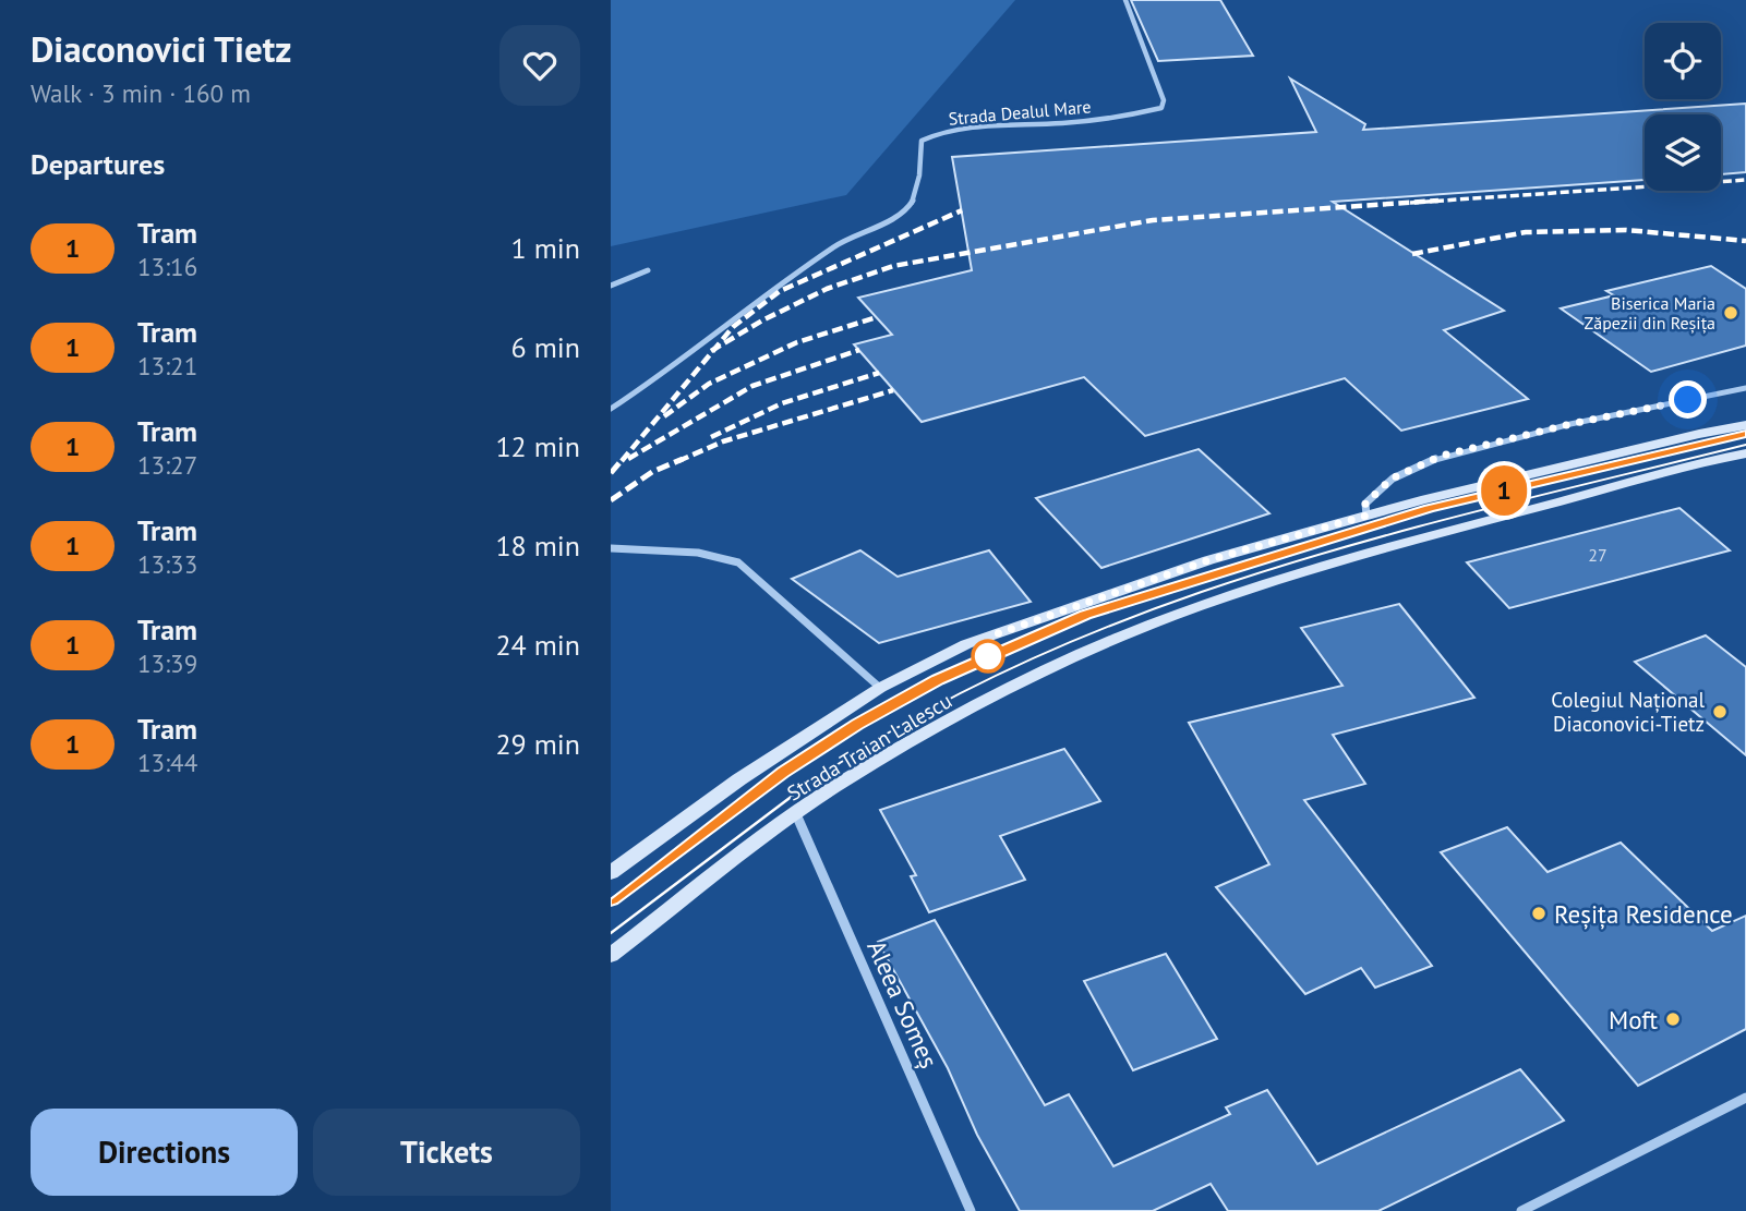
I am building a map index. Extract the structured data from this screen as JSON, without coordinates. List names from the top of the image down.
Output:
{
  "streets": {
    "main road": ["Strada Traian Lalescu"],
    "street": ["Strada Dealul Mare", "Aleea Someș"]
  },
  "crossings": [
    ["Strada Traian Lalescu", "Aleea Someș"]
  ],
  "places": [
    "Biserica Maria Zăpezii din Reșița",
    "Colegiul Național Diaconovici-Tietz",
    "Reșița Residence",
    "Moft"
  ],
  "lines": ["tram line 1"],
  "house_numbers": ["27"],
  "page": {
    "heading": [
      ["Diaconovici Tietz", "Walk · 3 min · 160 m"],
      "Departures"
    ],
    "on_map": "1",
    "list": [
      {
        "mark": "1",
        "name": "Tram",
        "note": "13:16",
        "value": "1 min"
      },
      {
        "mark": "1",
        "name": "Tram",
        "note": "13:21",
        "value": "6 min"
      },
      {
        "mark": "1",
        "name": "Tram",
        "note": "13:27",
        "value": "12 min"
      },
      {
        "mark": "1",
        "name": "Tram",
        "note": "13:33",
        "value": "18 min"
      },
      {
        "mark": "1",
        "name": "Tram",
        "note": "13:39",
        "value": "24 min"
      },
      {
        "mark": "1",
        "name": "Tram",
        "note": "13:44",
        "value": "29 min"
      }
    ],
    "buttons": ["Directions", "Tickets"]
  }
}
